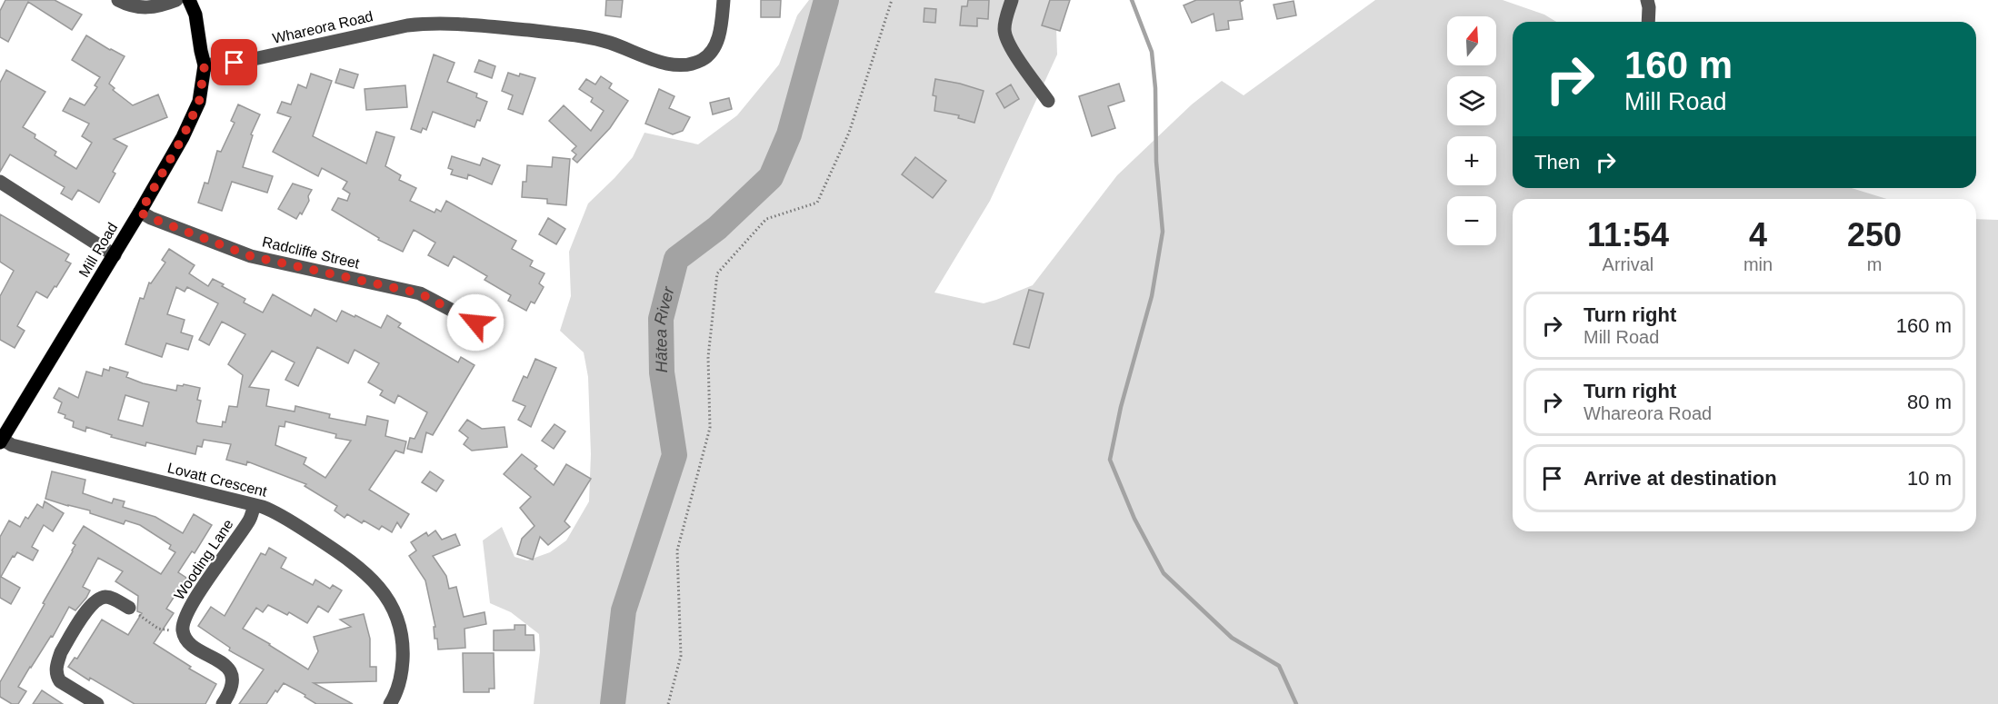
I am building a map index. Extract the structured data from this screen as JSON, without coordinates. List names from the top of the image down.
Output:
{
  "streets": {
    "main road": ["Mill Road"],
    "street": [
      "Whareora Road",
      "Radcliffe Street",
      "Lovatt Crescent",
      "Wooding Lane"
    ]
  },
  "crossings": [
    ["Whareora Road", "Mill Road"],
    ["Mill Road", "Radcliffe Street"],
    ["Mill Road", "Lovatt Crescent"],
    ["Lovatt Crescent", "Wooding Lane"]
  ],
  "water": ["Hātea River"],
  "north": "top",
  "page": {
    "map_buttons": ["+", "−"],
    "turn": ["160 m", "Mill Road"],
    "then": "Then",
    "eta": [
      "11:54",
      "Arrival",
      "4",
      "min",
      "250",
      "m"
    ],
    "list": [
      {
        "name": "Turn right",
        "note": "Mill Road",
        "value": "160 m"
      },
      {
        "name": "Turn right",
        "note": "Whareora Road",
        "value": "80 m"
      },
      {
        "name": "Arrive at destination",
        "value": "10 m"
      }
    ]
  }
}
